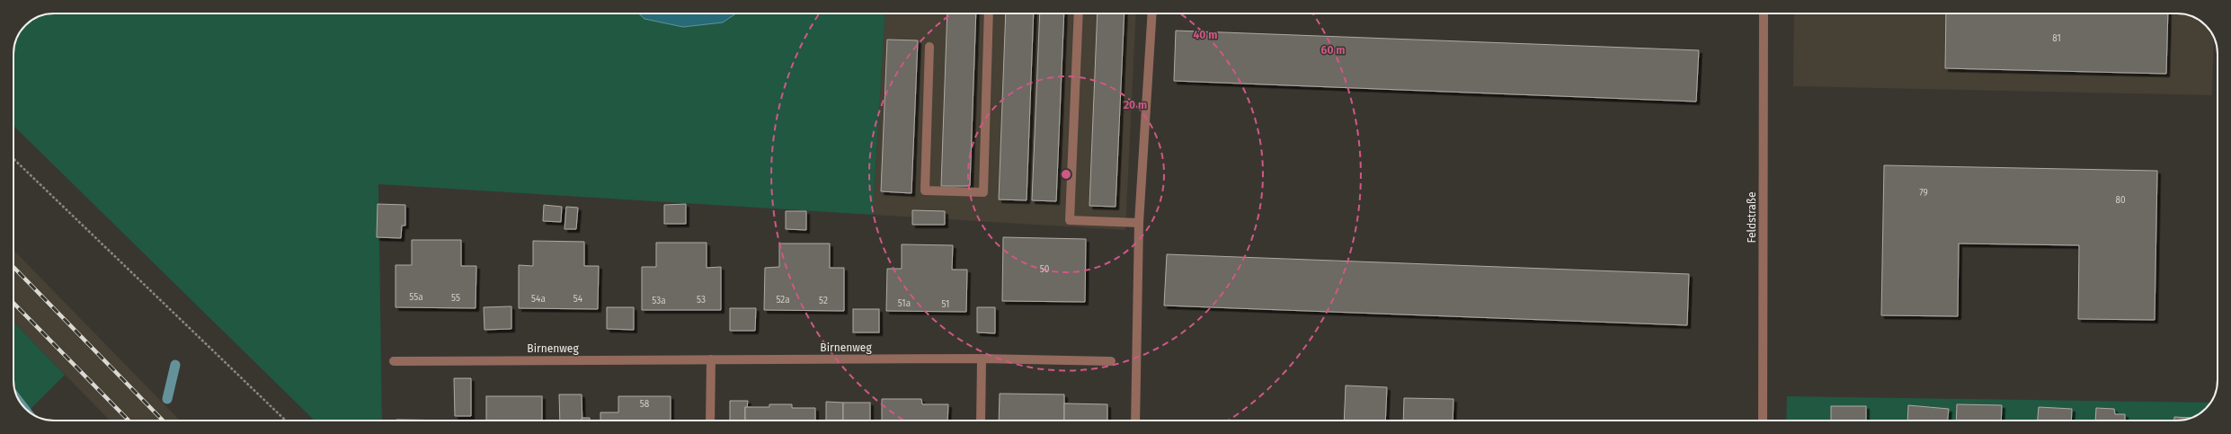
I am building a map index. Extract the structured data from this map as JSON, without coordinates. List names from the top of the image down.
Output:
{
  "streets": {
    "street": ["Feldstraße", "Birnenweg"]
  },
  "house_numbers": [
    "81",
    "79",
    "80",
    "50",
    "55a",
    "55",
    "54a",
    "54",
    "53",
    "52a",
    "53a",
    "52",
    "51a",
    "51",
    "58"
  ],
  "rings": ["40 m", "60 m", "20 m"]
}
